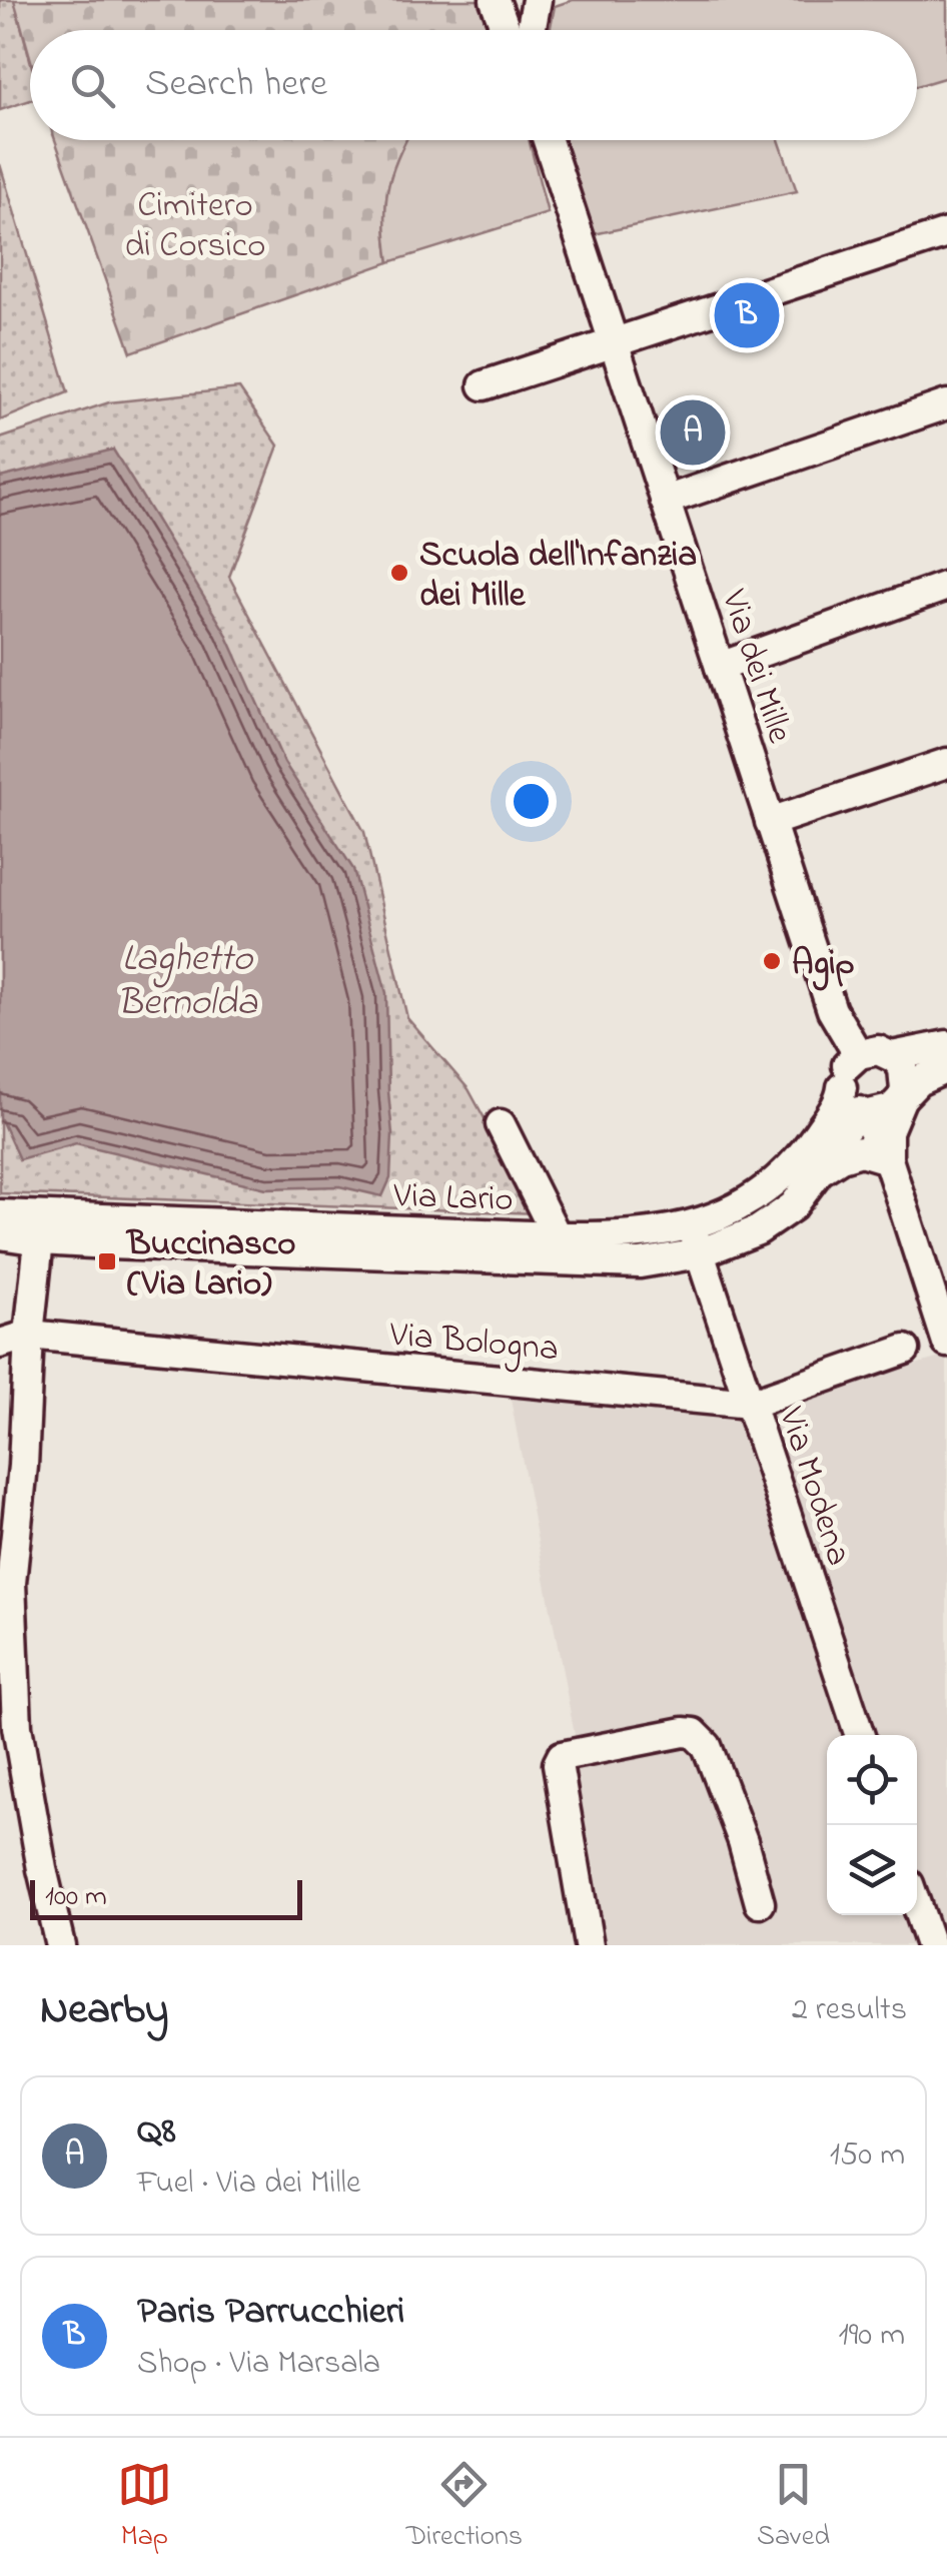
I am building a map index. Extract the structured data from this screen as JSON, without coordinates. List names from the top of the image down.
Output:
{
  "streets": {
    "street": [
      "Via dei Mille",
      "Via Lario",
      "Via Bologna",
      "Via Modena"
    ]
  },
  "crossings": [
    ["Via dei Mille", "Via Lario"],
    ["Via Lario", "Via Modena"],
    ["Via Bologna", "Via Modena"]
  ],
  "water": ["Laghetto Bernolda"],
  "parks": ["Cimitero di Corsico"],
  "places": {
    "other": ["Scuola dell'Infanzia dei Mille", "Agip"],
    "transit": ["Buccinasco (Via Lario)"]
  },
  "scale_bar": "100 m",
  "page": {
    "search": "Search here",
    "pins": ["B", "A"],
    "scale": "100 m",
    "heading": ["Nearby", "2 results"],
    "list": [
      {
        "mark": "A",
        "name": "Q8",
        "note": "Fuel · Via dei Mille",
        "value": "150 m"
      },
      {
        "mark": "B",
        "name": "Paris Parrucchieri",
        "note": "Shop · Via Marsala",
        "value": "190 m"
      }
    ],
    "nav": ["Map", "Directions", "Saved"]
  }
}
